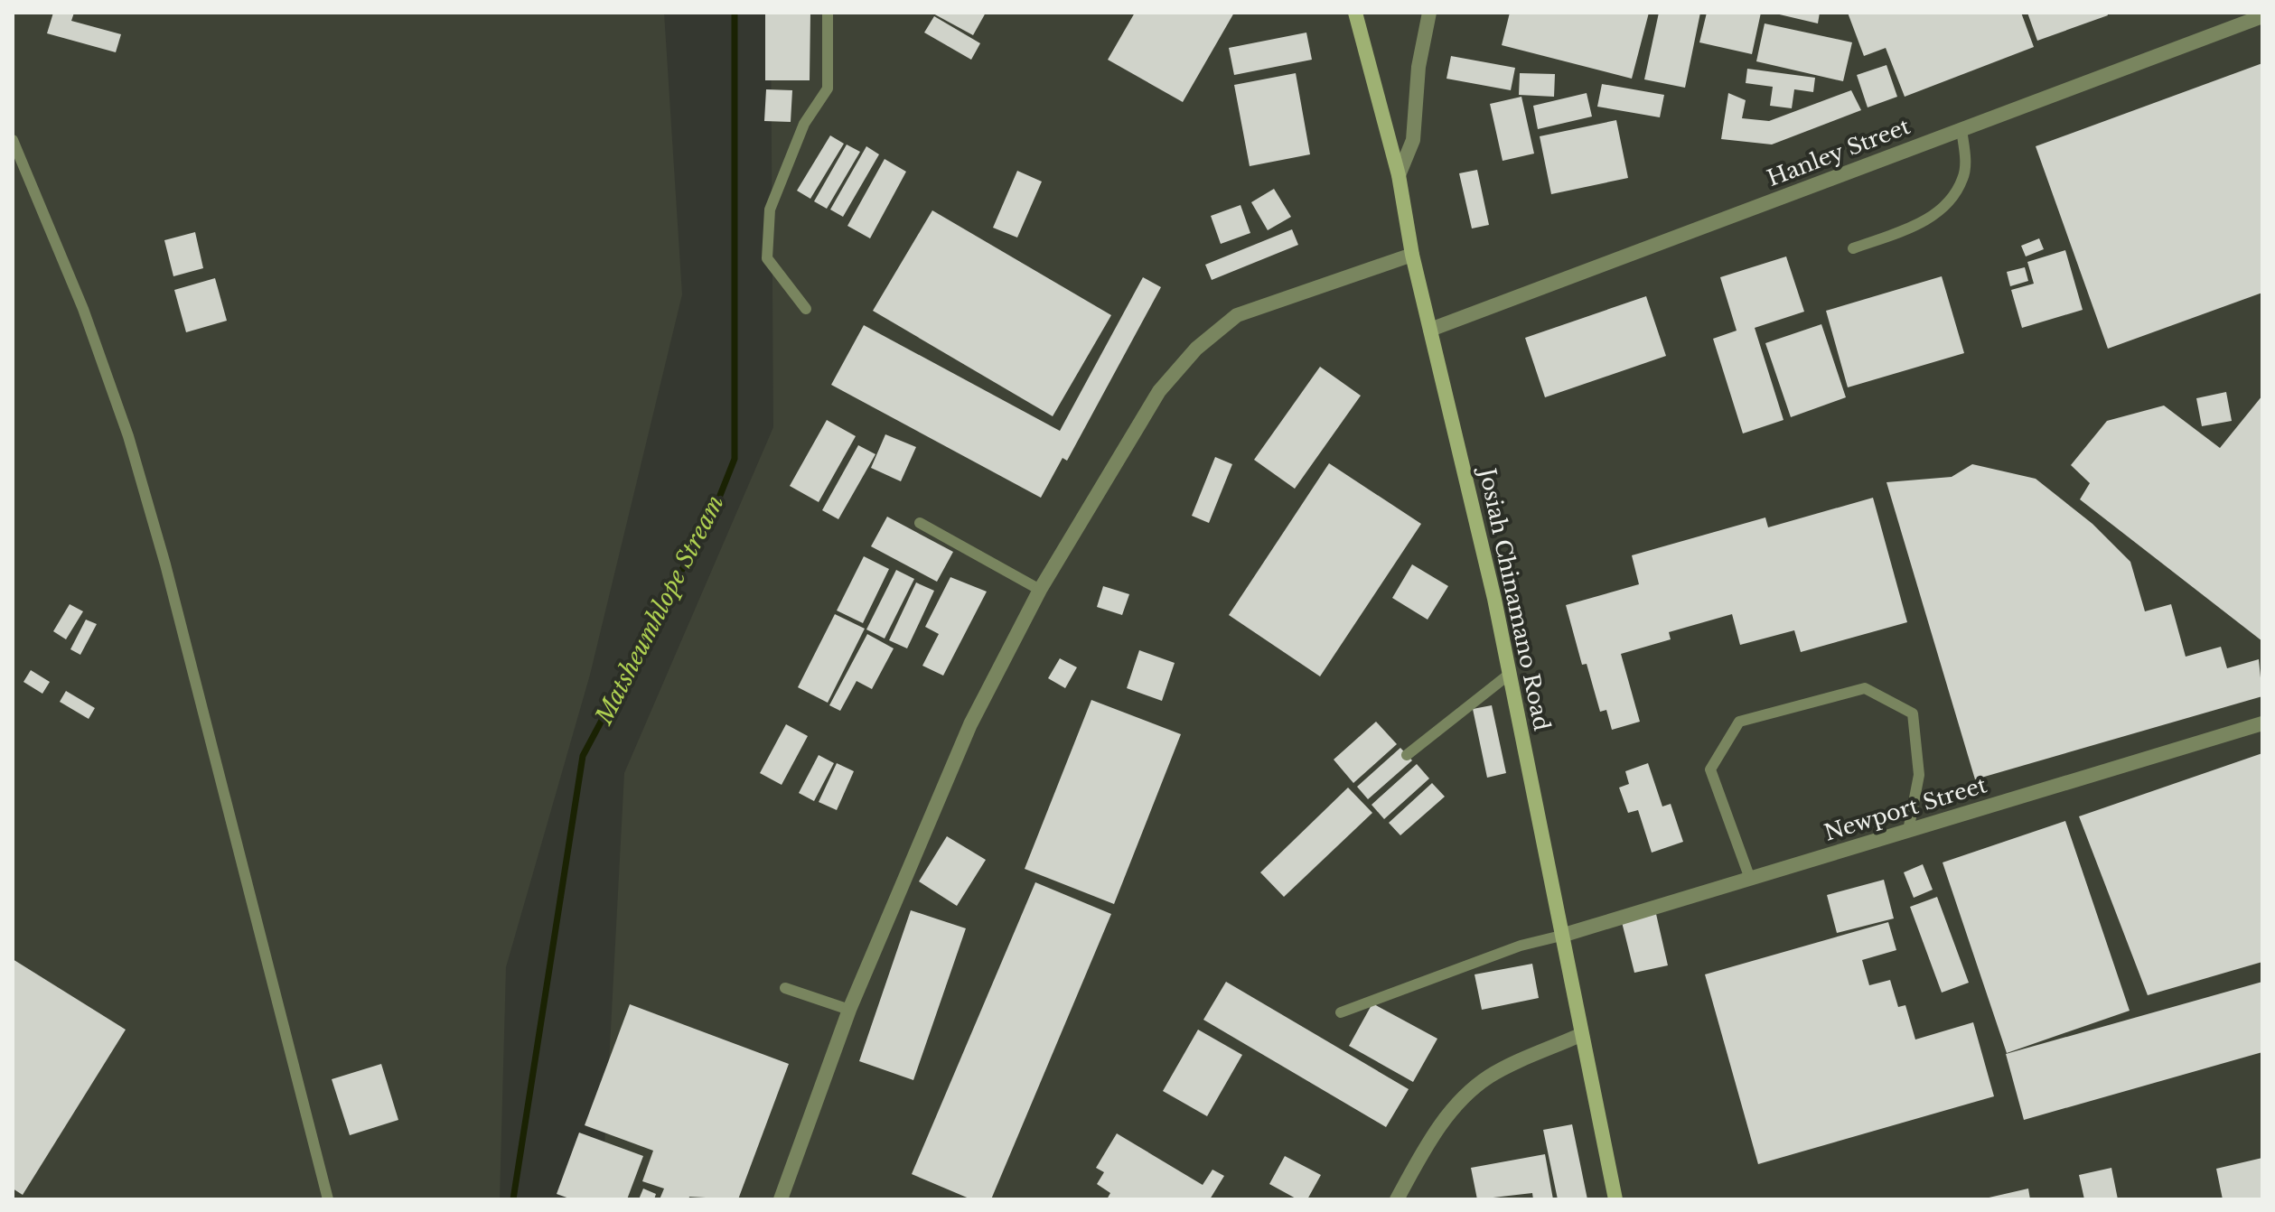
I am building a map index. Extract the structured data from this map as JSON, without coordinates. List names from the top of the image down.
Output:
{
  "streets": {
    "street": ["Hanley Street", "Josiah Chinamano Road", "Newport Street"]
  },
  "crossings": [
    ["Hanley Street", "Josiah Chinamano Road"],
    ["Josiah Chinamano Road", "Newport Street"]
  ],
  "water": ["Matsheumhlope Stream"]
}
